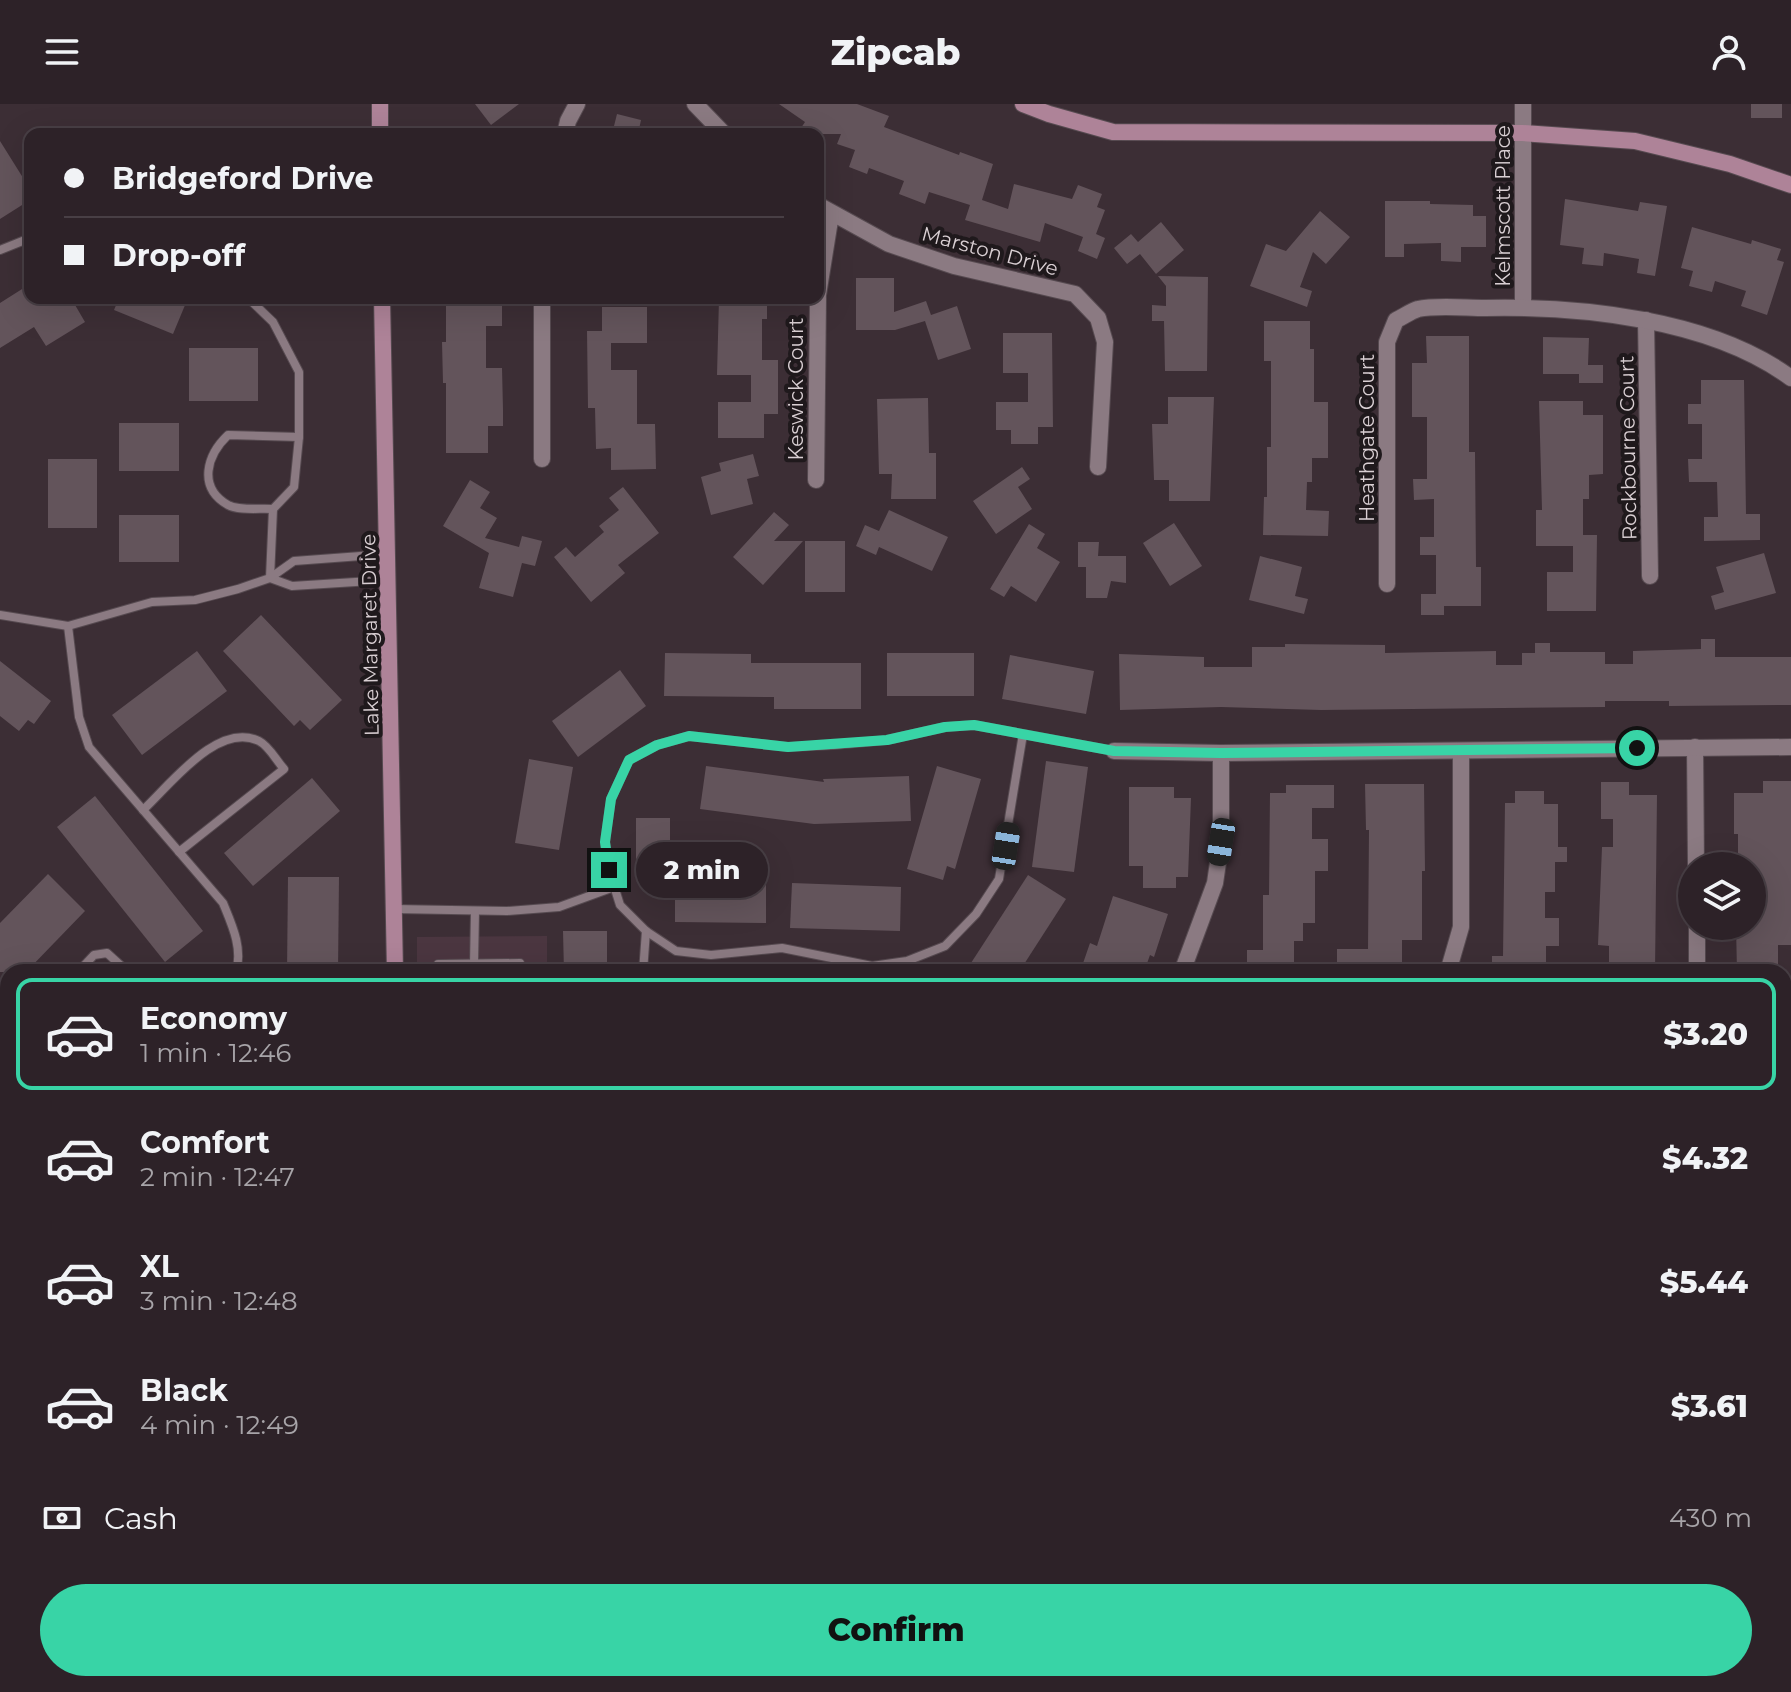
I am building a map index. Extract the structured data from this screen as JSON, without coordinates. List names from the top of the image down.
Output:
{
  "streets": {
    "street": [
      "Kelmscott Place",
      "Marston Drive",
      "Keswick Court",
      "Heathgate Court",
      "Rockbourne Court",
      "Lake Margaret Drive"
    ]
  },
  "crossings": [
    ["Kelmscott Place", "Heathgate Court"],
    ["Heathgate Court", "Rockbourne Court"]
  ],
  "page": {
    "header": "Zipcab",
    "banner": ["Bridgeford Drive", "Drop-off"],
    "bubble": "2 min",
    "list": [
      {
        "name": "Economy",
        "note": "1 min · 12:46",
        "value": "$3.20"
      },
      {
        "name": "Comfort",
        "note": "2 min · 12:47",
        "value": "$4.32"
      },
      {
        "name": "XL",
        "note": "3 min · 12:48",
        "value": "$5.44"
      },
      {
        "name": "Black",
        "note": "4 min · 12:49",
        "value": "$3.61"
      }
    ],
    "pay": ["Cash", "430 m"],
    "buttons": "Confirm"
  }
}
